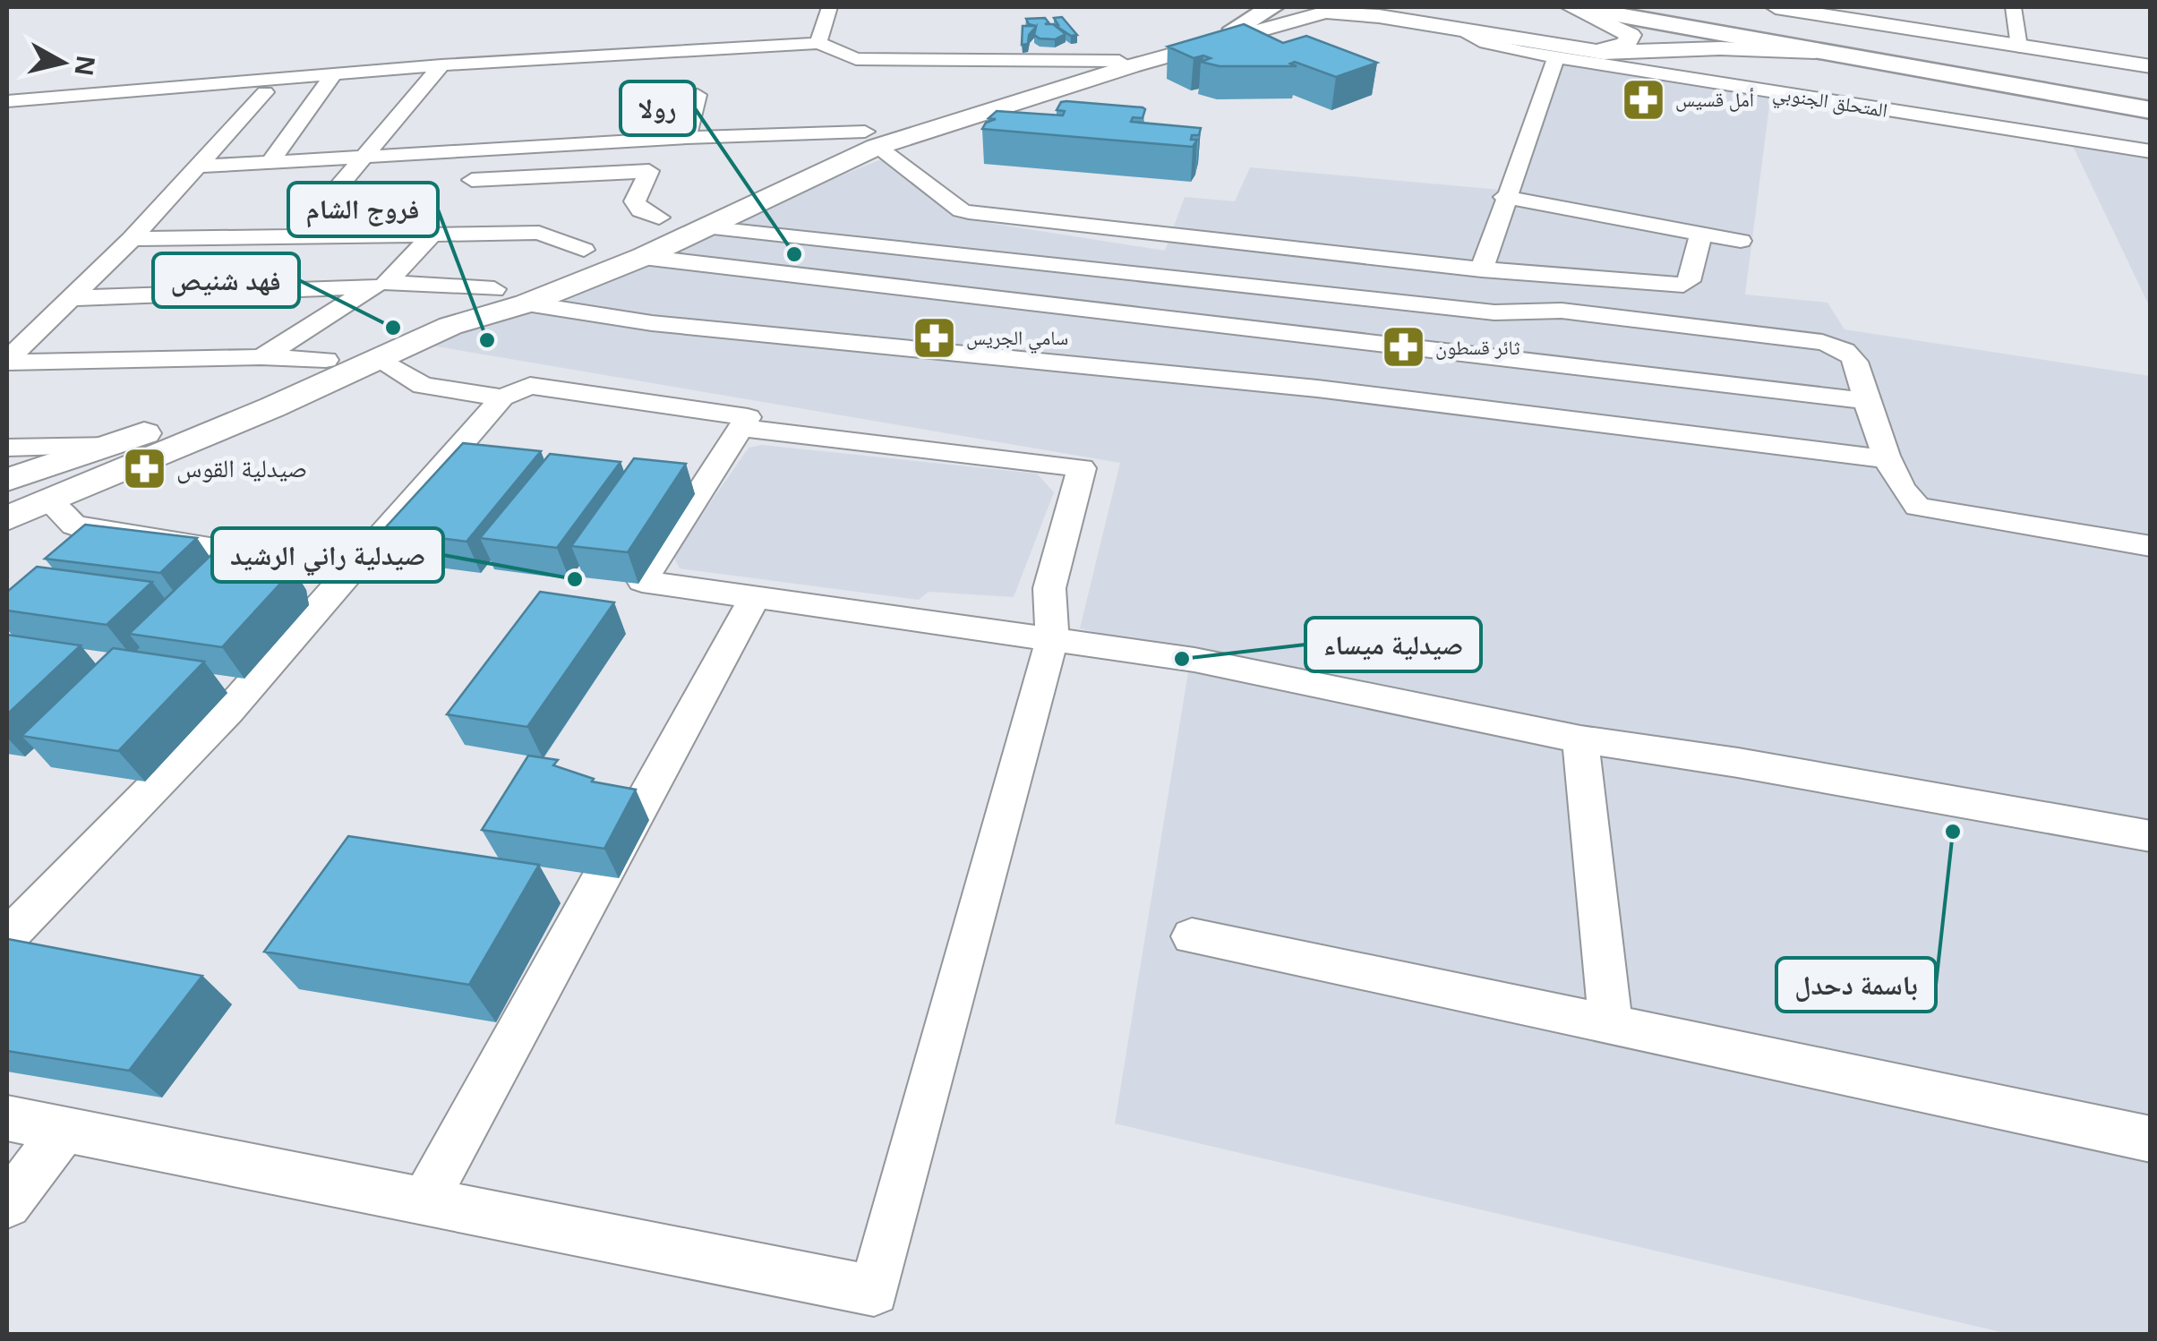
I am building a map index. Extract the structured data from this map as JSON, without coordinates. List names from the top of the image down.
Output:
{
  "streets": {
    "highway": ["المتحلق الجنوبي"]
  },
  "places": {
    "pharmacy": [
      "أمل قسيس",
      "سامي الجريس",
      "ثائر قسطون",
      "صيدلية القوس"
    ],
    "other": [
      "رولا",
      "فهد شنيص",
      "فروج الشام",
      "صيدلية راني الرشيد",
      "صيدلية ميساء",
      "باسمة دحدل"
    ]
  },
  "north": "right"
}
